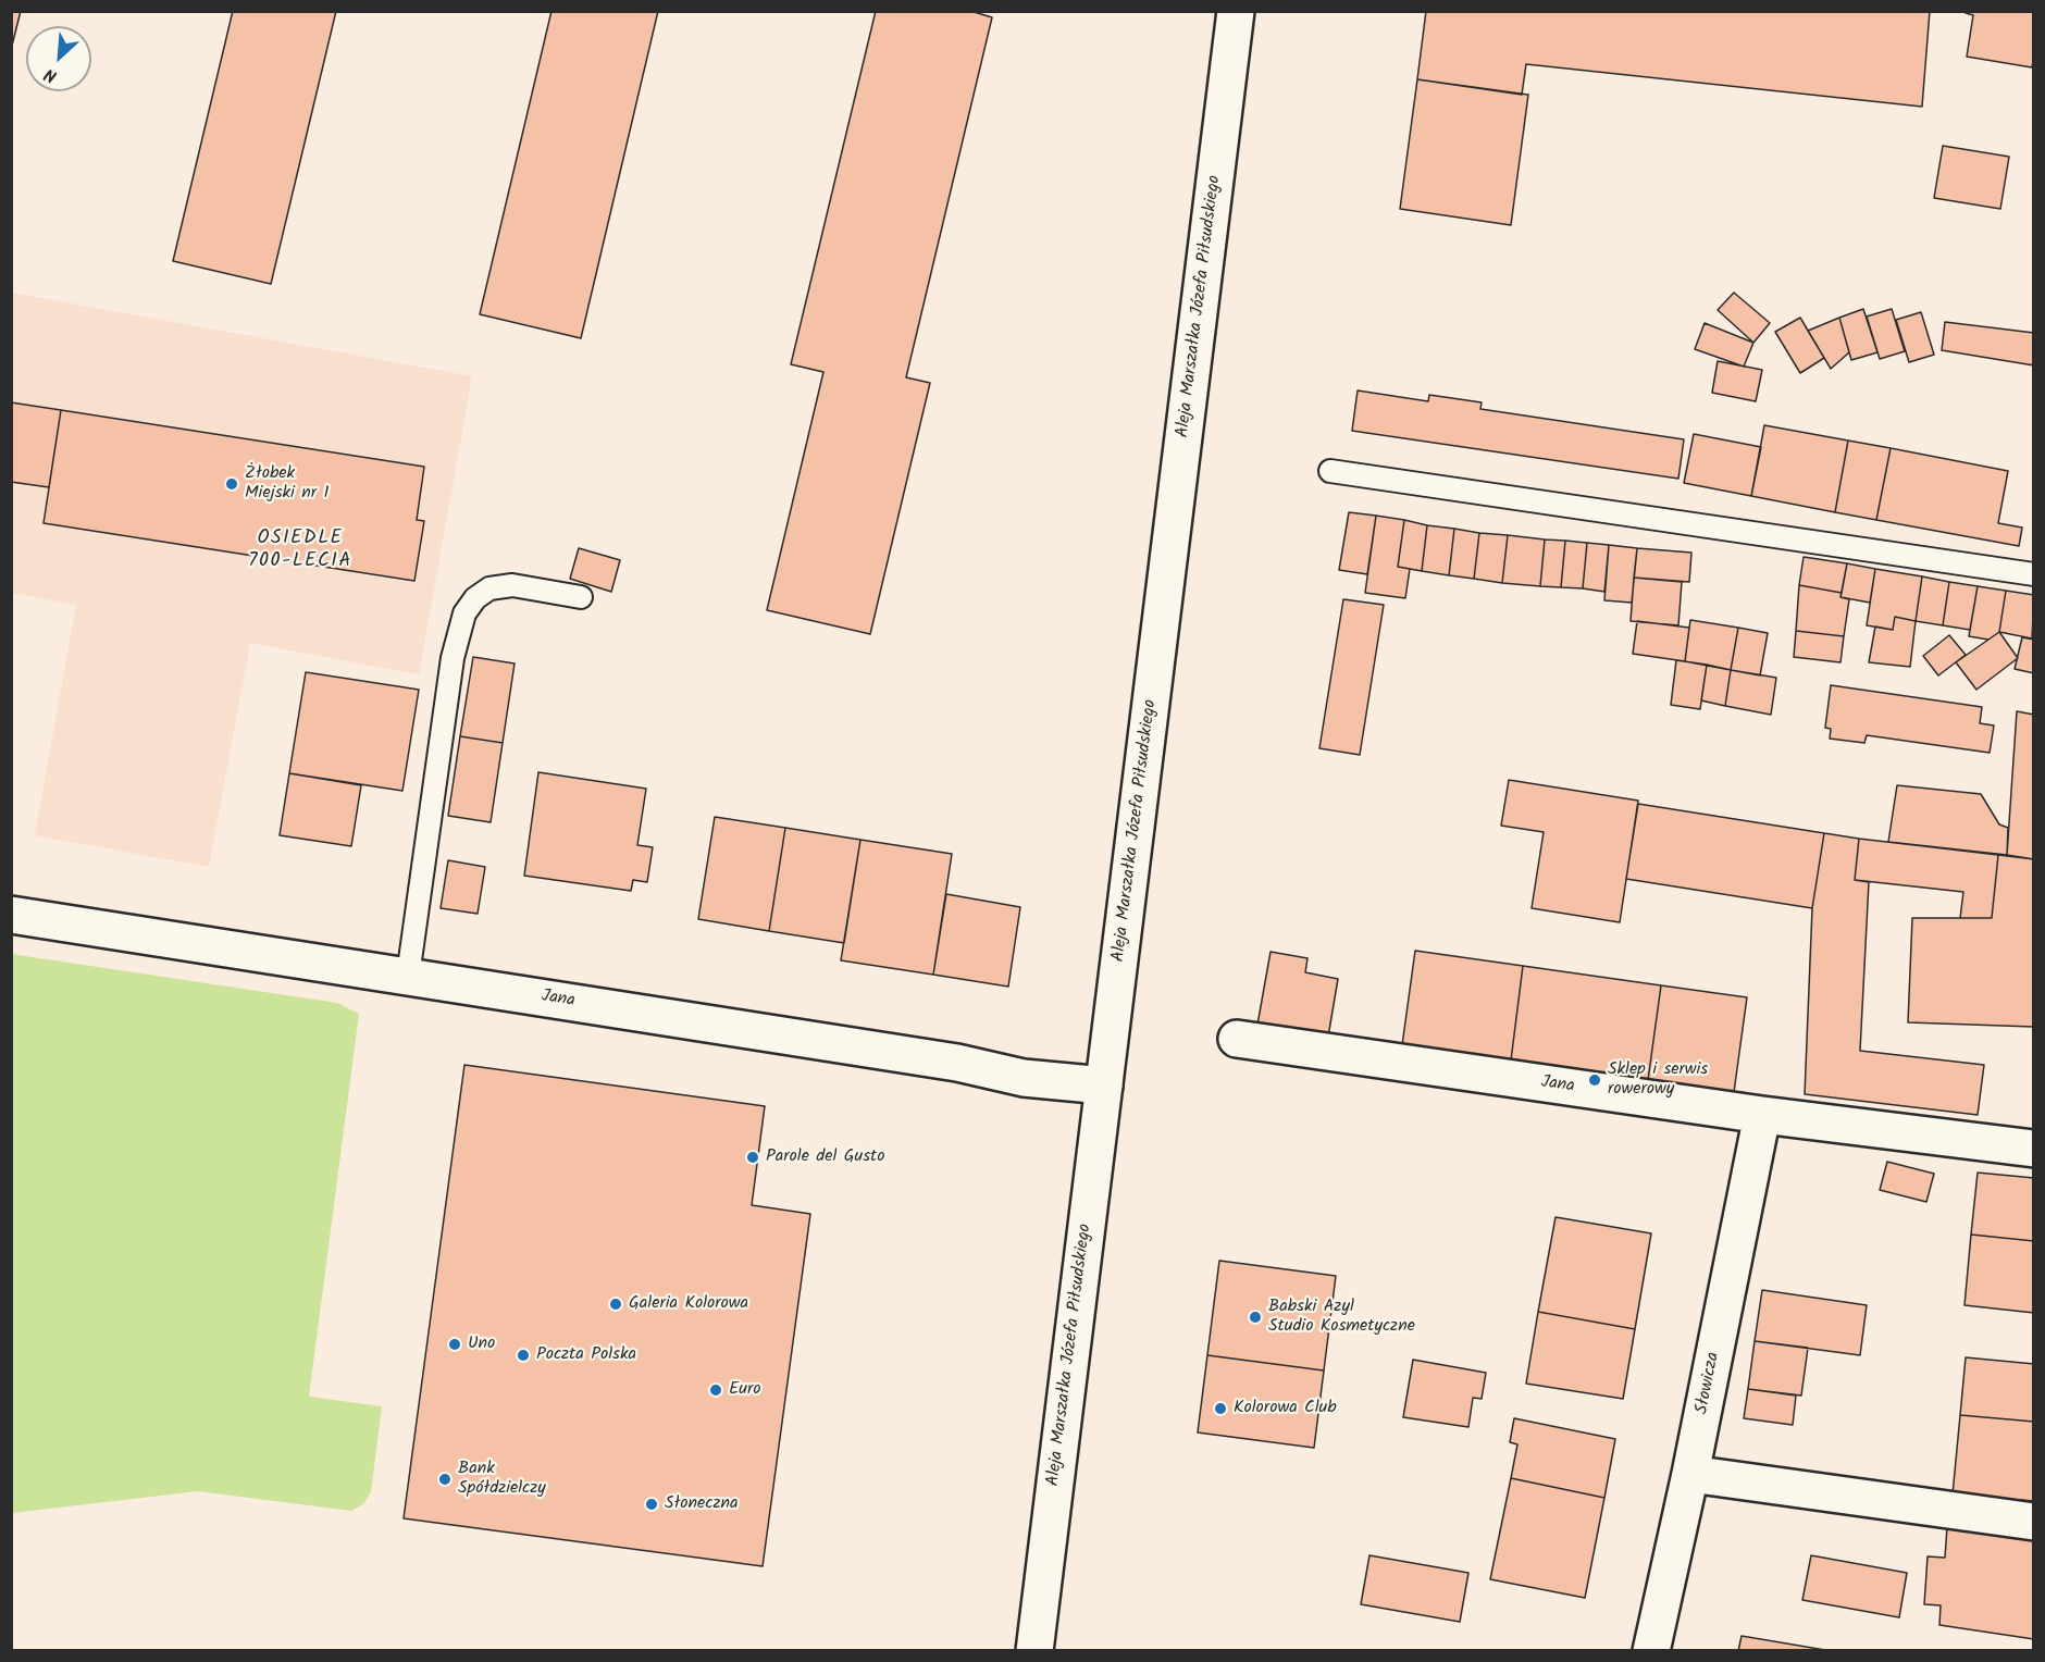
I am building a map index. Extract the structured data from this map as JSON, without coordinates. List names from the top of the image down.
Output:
{
  "streets": {
    "street": ["Aleja Marszałka Józefa Piłsudskiego", "Jana", "Słowicza"]
  },
  "crossings": [
    ["Aleja Marszałka Józefa Piłsudskiego", "Jana"],
    ["Jana", "Słowicza"]
  ],
  "districts": ["OSIEDLE 700-LECIA"],
  "places": [
    "Żłobek Miejski nr 1",
    "Sklep i serwis rowerowy",
    "Parole del Gusto",
    "Galeria Kolorowa",
    "Babski Azyl Studio Kosmetyczne",
    "Uno",
    "Poczta Polska",
    "Euro",
    "Kolorowa Club",
    "Bank Spółdzielczy",
    "Słoneczna"
  ],
  "north": "bottom left"
}
